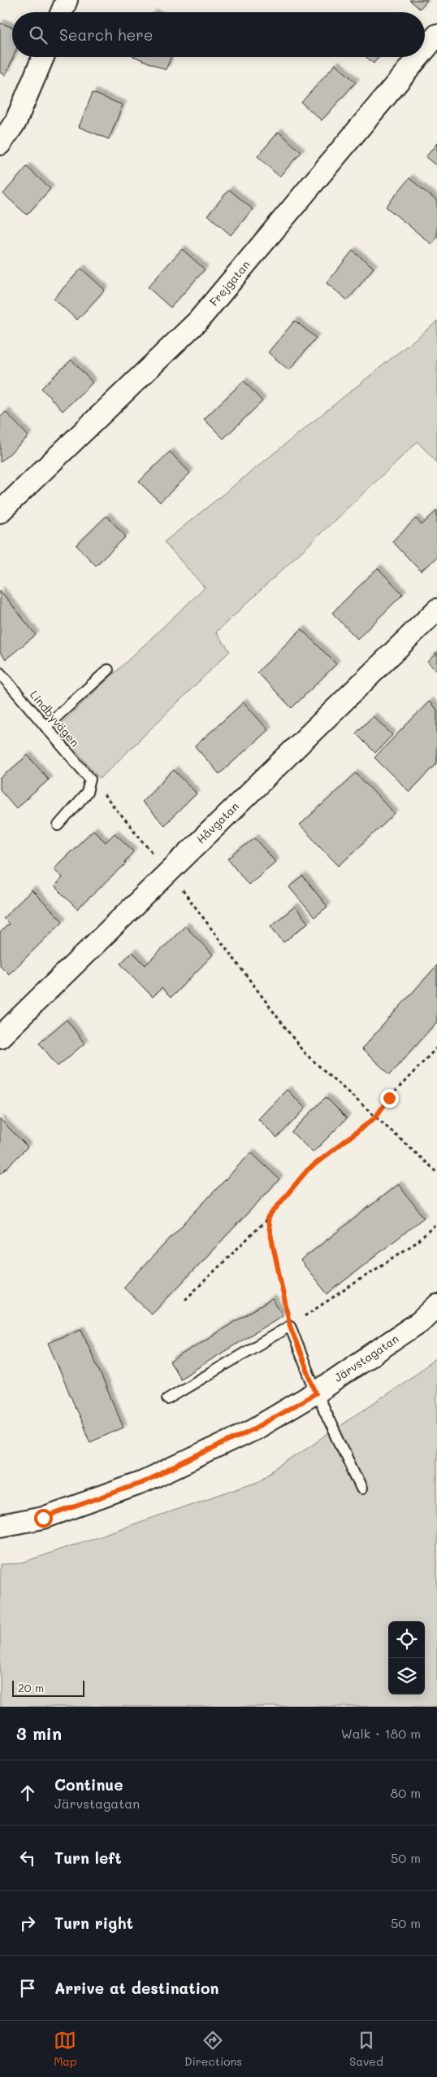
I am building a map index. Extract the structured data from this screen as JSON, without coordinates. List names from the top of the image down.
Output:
{
  "streets": {
    "street": ["Frejgatan", "Håvgatan", "Järvstagatan"],
    "lane": ["Lindbyvägen"]
  },
  "scale_bar": "20 m",
  "page": {
    "search": "Search here",
    "scale": "20 m",
    "heading": ["3 min", "Walk · 180 m"],
    "list": [
      ["Continue", "Järvstagatan", "80 m"],
      ["Turn left", "50 m"],
      ["Turn right", "50 m"],
      "Arrive at destination"
    ],
    "nav": ["Map", "Directions", "Saved"]
  }
}
